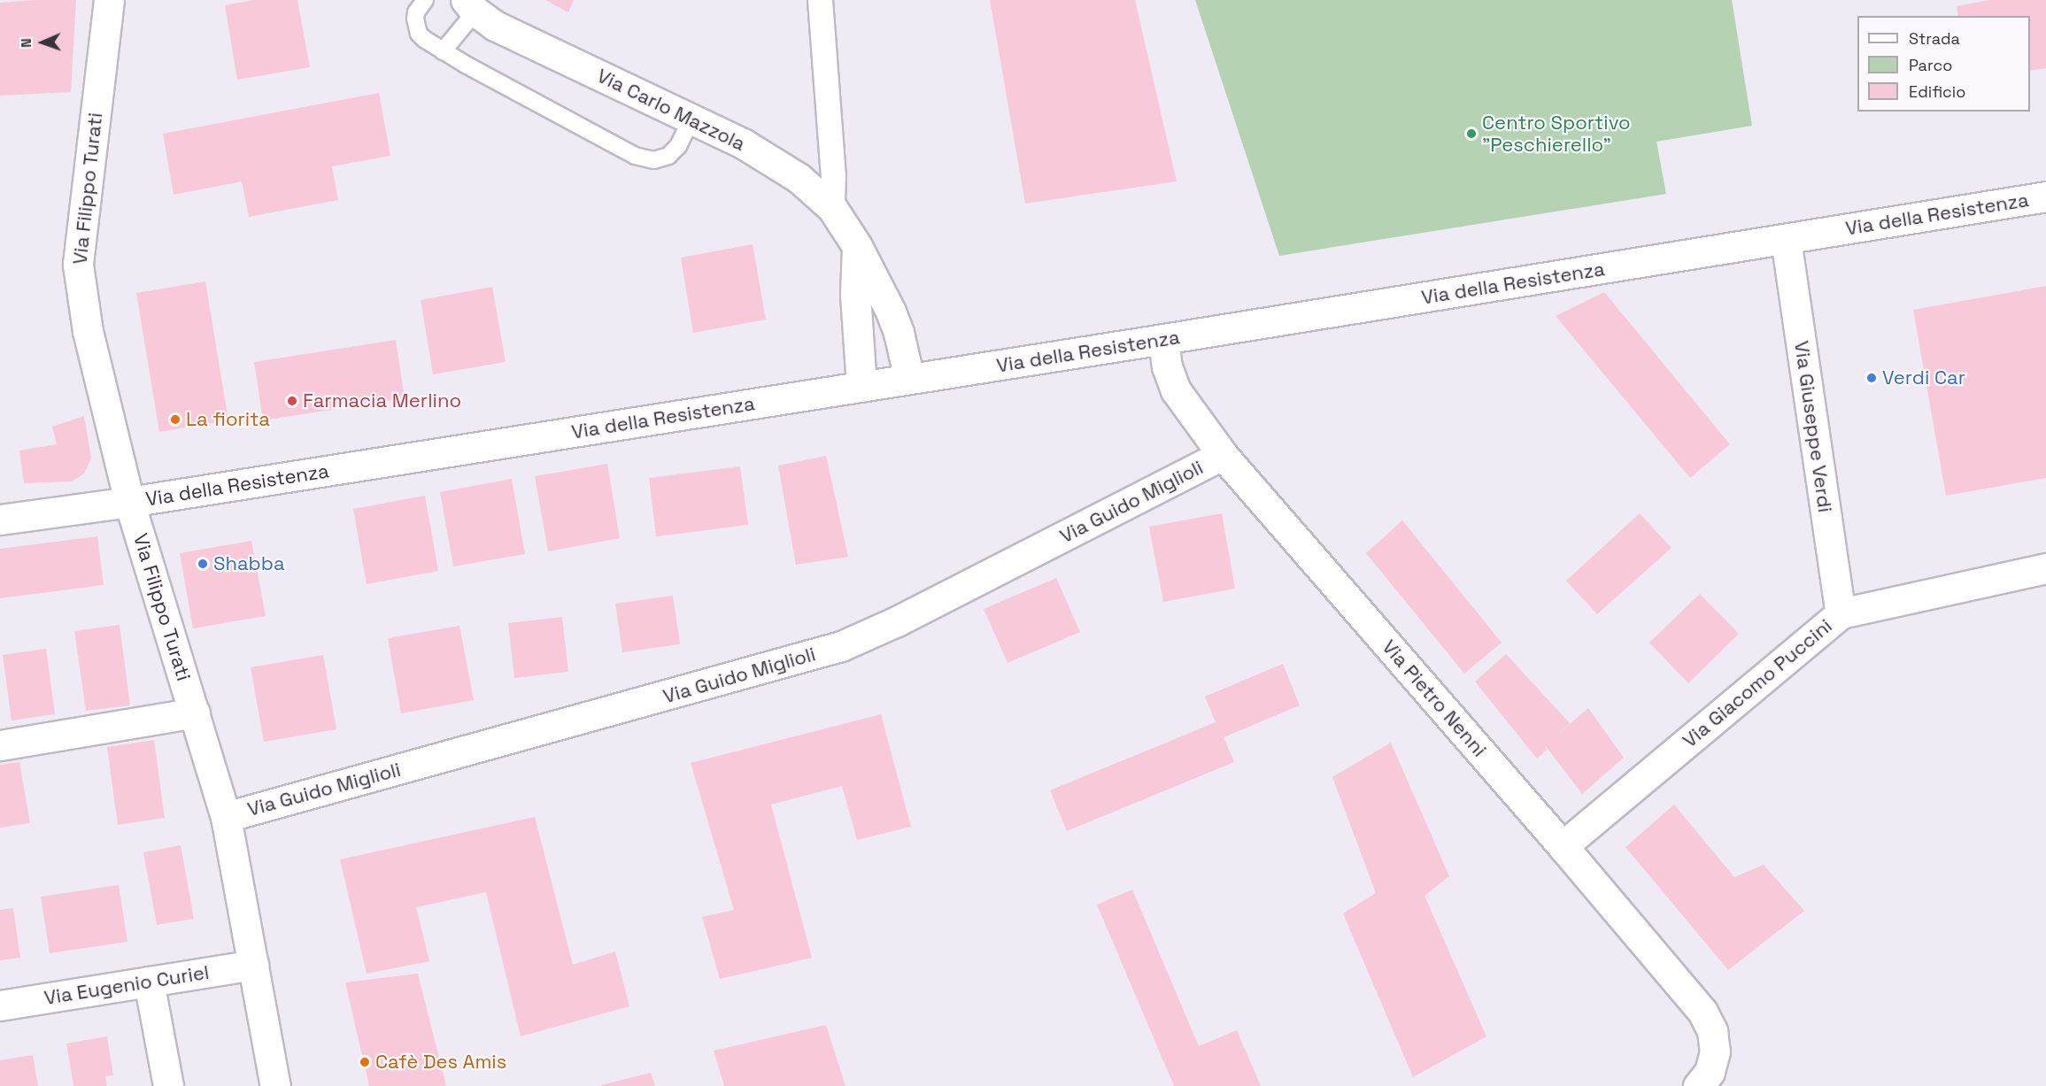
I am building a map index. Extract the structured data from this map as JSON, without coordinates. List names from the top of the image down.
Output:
{
  "streets": {
    "street": [
      "Via Carlo Mazzola",
      "Via Filippo Turati",
      "Via della Resistenza",
      "Via Giuseppe Verdi",
      "Via Guido Miglioli",
      "Via Giacomo Puccini",
      "Via Pietro Nenni",
      "Via Eugenio Curiel"
    ]
  },
  "crossings": [
    ["Via Carlo Mazzola", "Via della Resistenza"],
    ["Via Filippo Turati", "Via della Resistenza"],
    ["Via Filippo Turati", "Via Guido Miglioli"],
    ["Via Filippo Turati", "Via Eugenio Curiel"],
    ["Via della Resistenza", "Via Giuseppe Verdi"],
    ["Via della Resistenza", "Via Pietro Nenni"],
    ["Via Giuseppe Verdi", "Via Giacomo Puccini"],
    ["Via Guido Miglioli", "Via Pietro Nenni"],
    ["Via Giacomo Puccini", "Via Pietro Nenni"]
  ],
  "places": [
    "Centro Sportivo \"Peschierello\"",
    "Verdi Car",
    "Farmacia Merlino",
    "La fiorita",
    "Shabba",
    "Cafè Des Amis"
  ],
  "legend": ["Strada", "Parco", "Edificio"],
  "north": "left"
}
